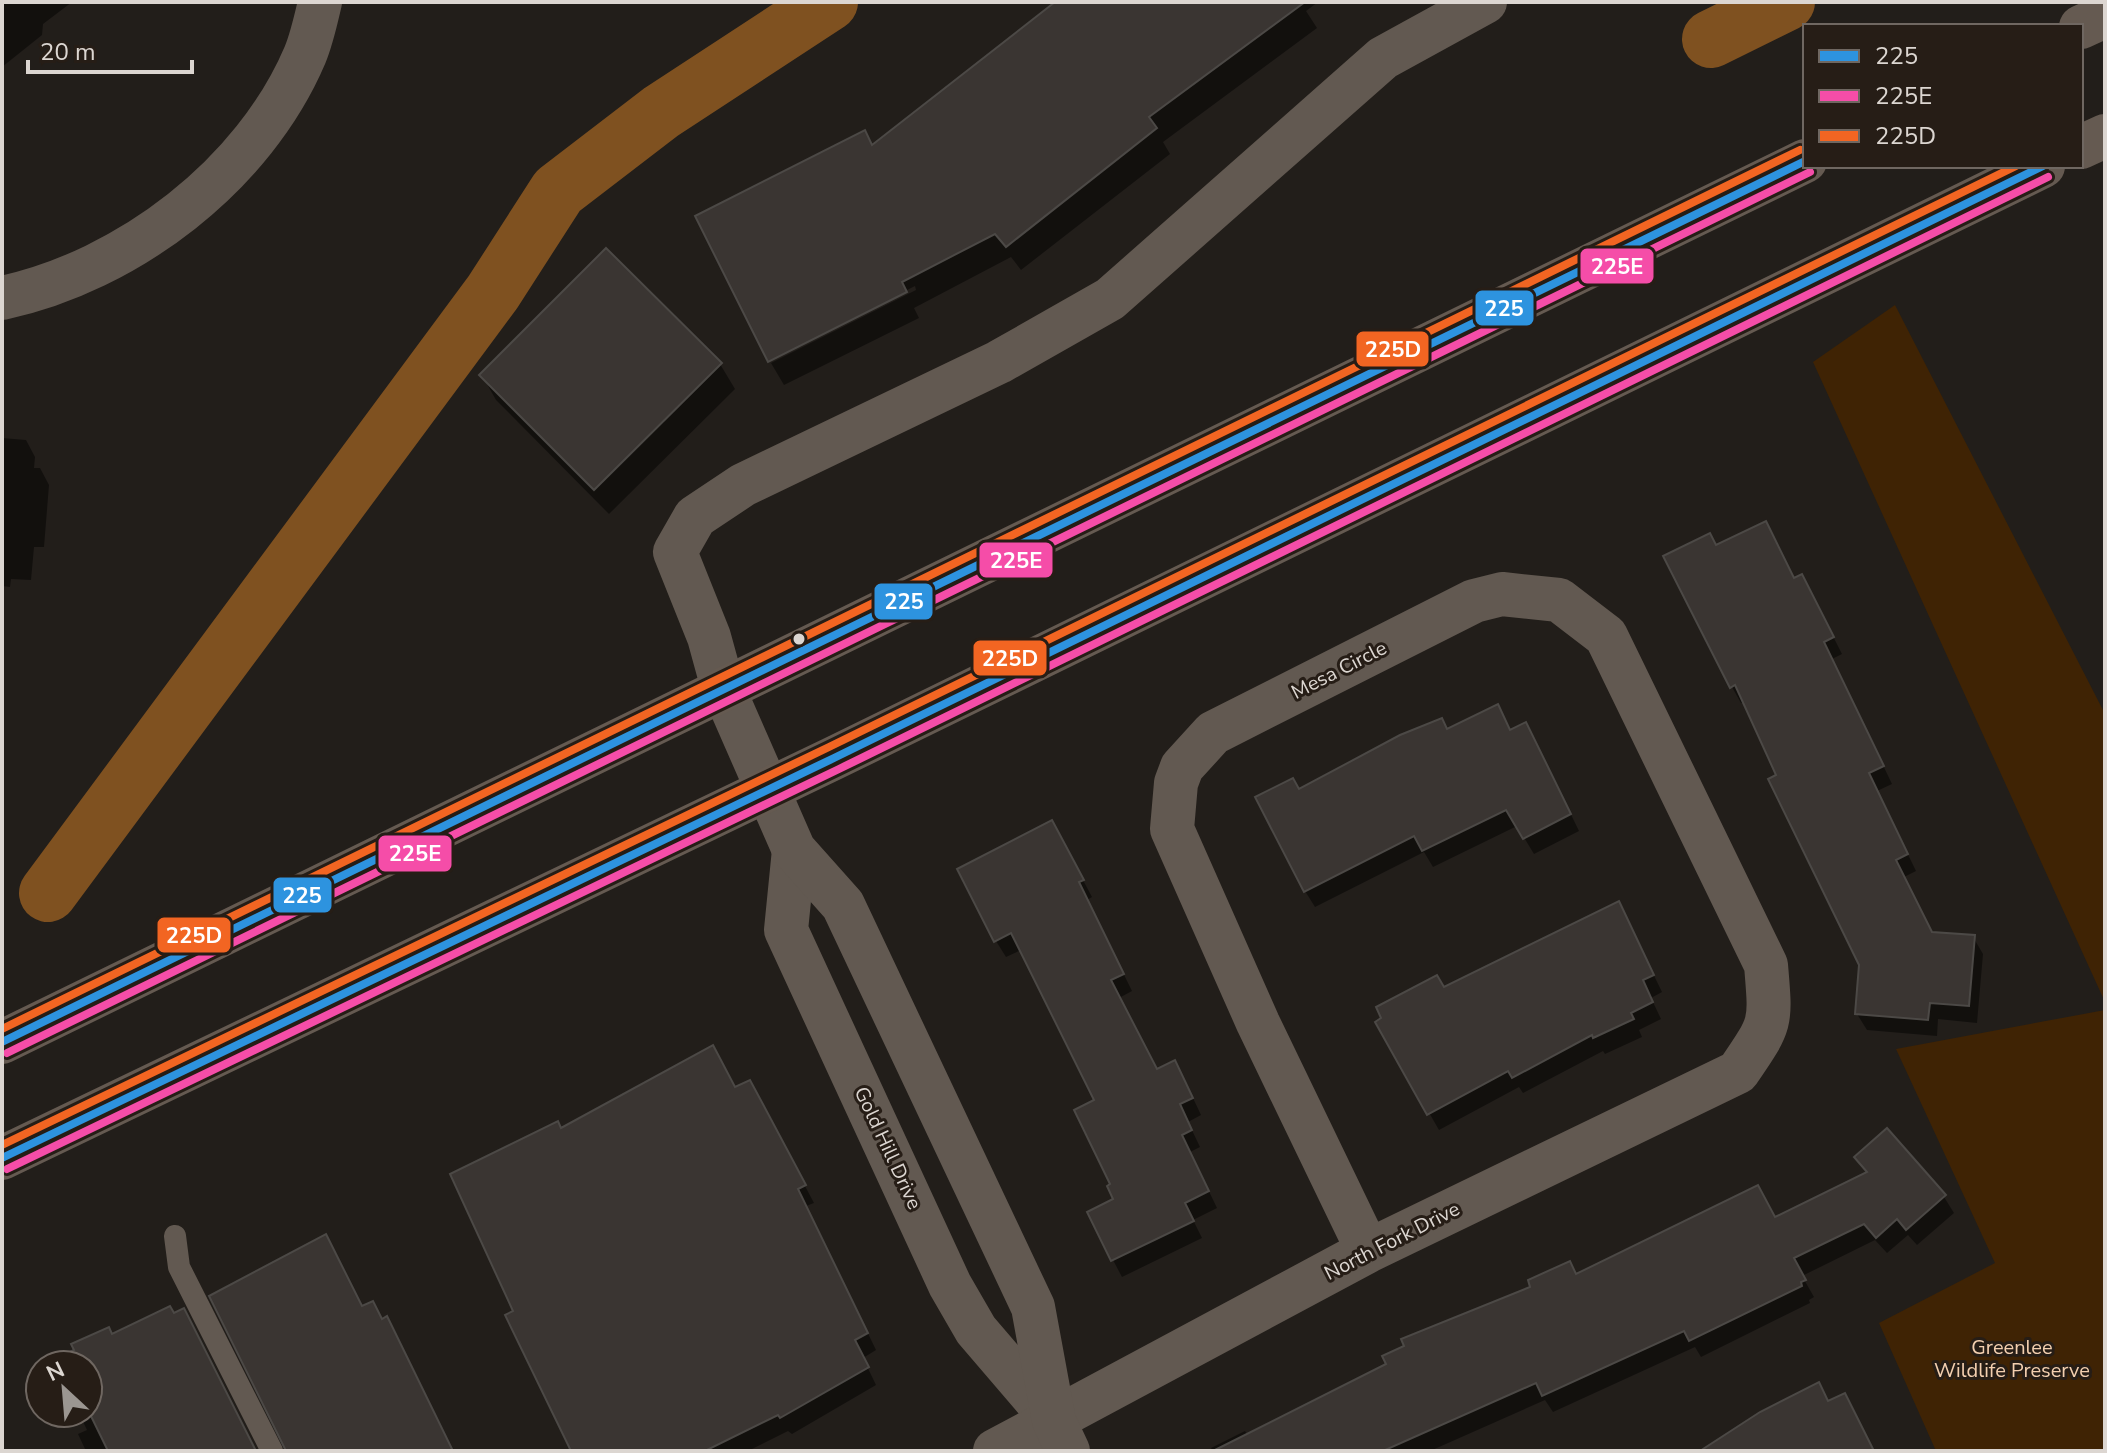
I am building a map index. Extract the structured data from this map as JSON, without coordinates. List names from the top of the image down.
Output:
{
  "streets": {
    "street": ["Mesa Circle", "Gold Hill Drive", "North Fork Drive"]
  },
  "crossings": [
    ["Mesa Circle", "North Fork Drive"],
    ["Gold Hill Drive", "North Fork Drive"]
  ],
  "parks": ["Greenlee Wildlife Preserve"],
  "lines": ["transit line 225D", "transit line 225", "transit line 225E"],
  "legend": ["225", "225E", "225D"],
  "scale_bar": "20 m",
  "north": "top left"
}
